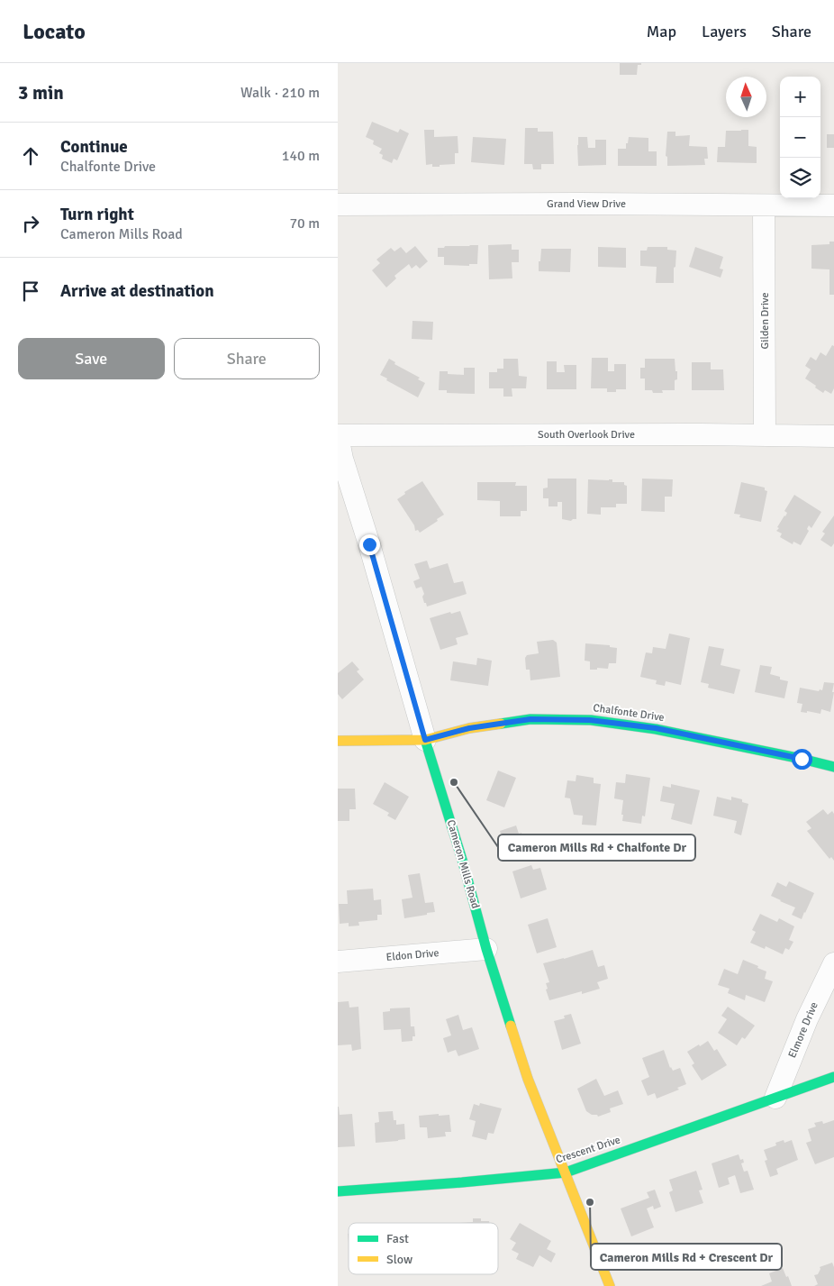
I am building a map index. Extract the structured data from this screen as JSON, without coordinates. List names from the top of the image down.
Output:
{
  "streets": {
    "street": [
      "Grand View Drive",
      "Gilden Drive",
      "South Overlook Drive",
      "Chalfonte Drive",
      "Cameron Mills Road",
      "Eldon Drive",
      "Elmore Drive",
      "Crescent Drive"
    ]
  },
  "crossings": [
    ["Grand View Drive", "Gilden Drive"],
    ["Gilden Drive", "South Overlook Drive"],
    ["South Overlook Drive", "Cameron Mills Road"],
    ["Chalfonte Drive", "Cameron Mills Road"],
    ["Cameron Mills Road", "Eldon Drive"],
    ["Cameron Mills Road", "Crescent Drive"],
    ["Elmore Drive", "Crescent Drive"]
  ],
  "places": ["Cameron Mills Rd + Chalfonte Dr", "Cameron Mills Rd + Crescent Dr"],
  "legend": ["Fast", "Slow"],
  "north": "top",
  "page": {
    "header": "Locato",
    "nav": ["Map", "Layers", "Share"],
    "heading": ["3 min", "Walk · 210 m"],
    "map_buttons": ["+", "−"],
    "list": [
      ["Continue", "Chalfonte Drive", "140 m"],
      ["Turn right", "Cameron Mills Road", "70 m"],
      "Arrive at destination"
    ],
    "buttons": ["Save", "Share"]
  }
}
